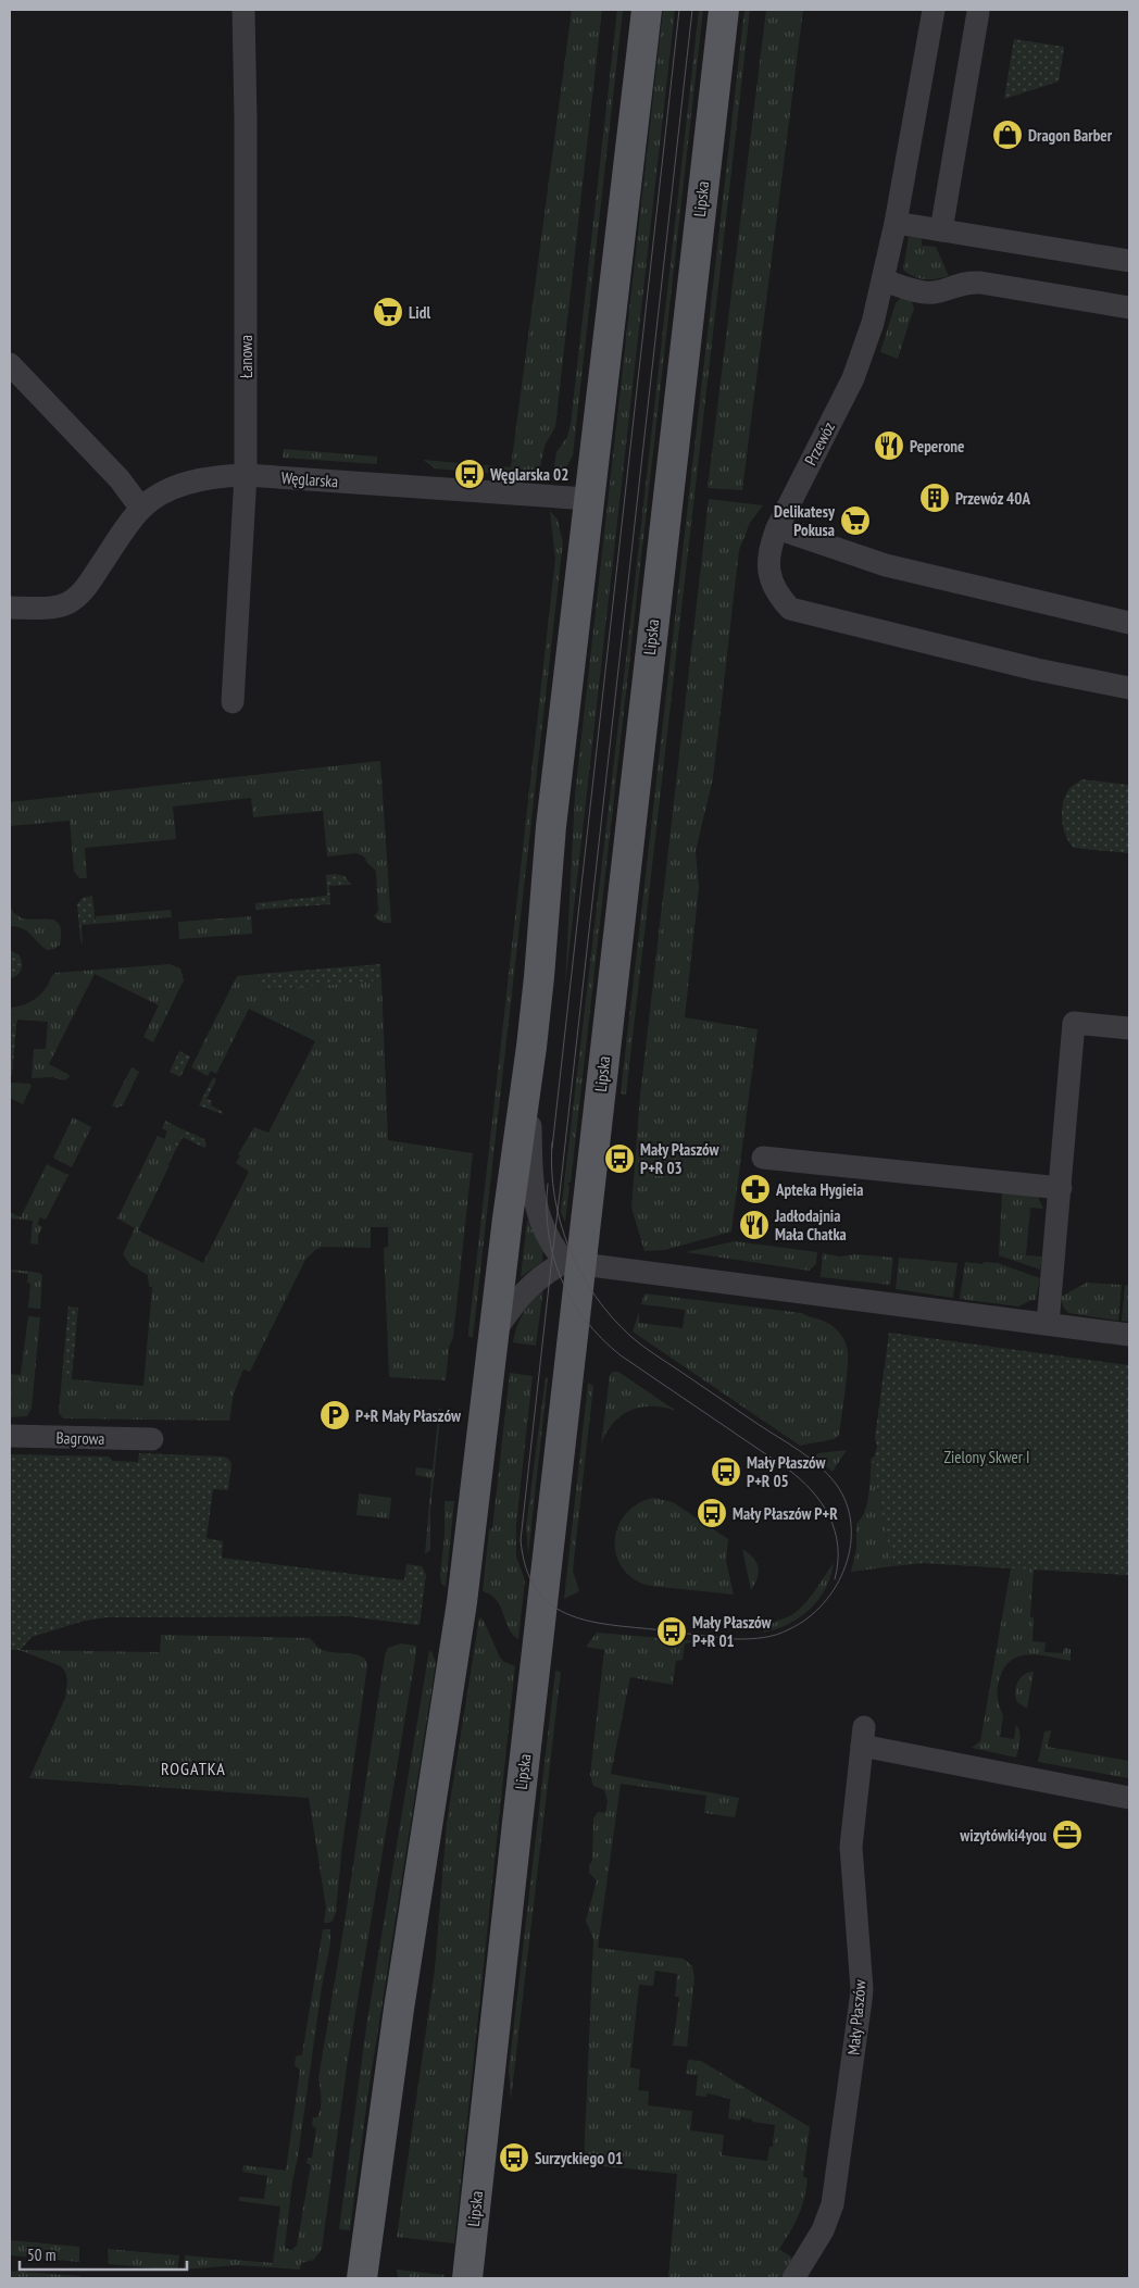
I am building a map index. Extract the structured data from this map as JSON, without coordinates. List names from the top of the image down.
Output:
{
  "streets": {
    "main road": ["Lipska"],
    "street": [
      "Łanowa",
      "Przewóz",
      "Węglarska",
      "Bagrowa",
      "Mały Płaszów"
    ]
  },
  "crossings": [
    ["Łanowa", "Węglarska"]
  ],
  "districts": ["ROGATKA"],
  "parks": ["Zielony Skwer I"],
  "places": {
    "shop": ["Dragon Barber"],
    "supermarket": ["Lidl", "Delikatesy Pokusa"],
    "restaurant": ["Peperone", "Jadłodajnia Mała Chatka"],
    "bus stop": [
      "Węglarska 02",
      "Mały Płaszów P+R 03",
      "Mały Płaszów P+R 05",
      "Mały Płaszów P+R",
      "Mały Płaszów P+R 01",
      "Surzyckiego 01"
    ],
    "building": ["Przewóz 40A"],
    "pharmacy": ["Apteka Hygieia"],
    "parking": ["P+R Mały Płaszów"],
    "office": ["wizytówki4you"]
  },
  "scale_bar": "50 m"
}
